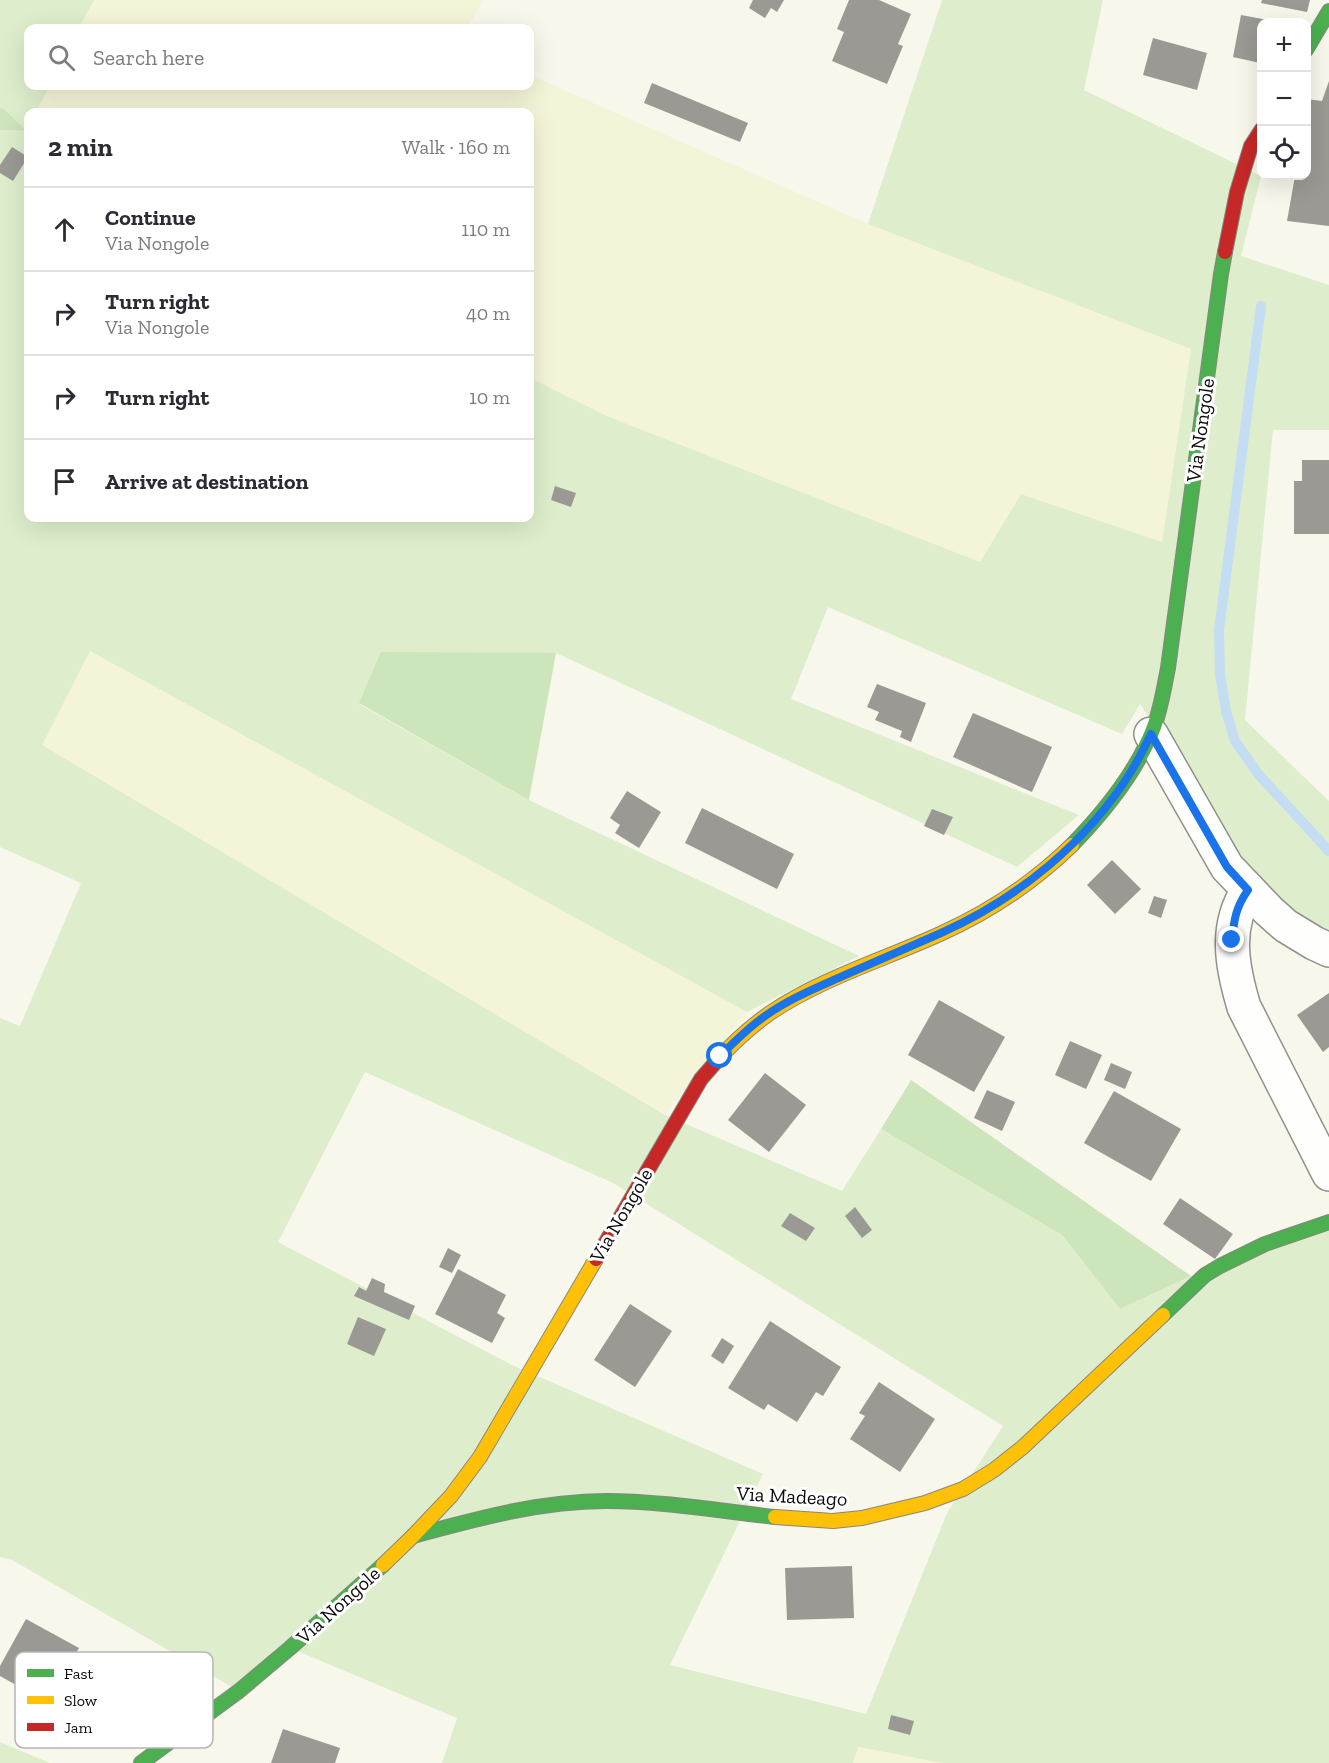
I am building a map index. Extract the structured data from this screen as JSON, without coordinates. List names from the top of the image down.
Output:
{
  "streets": {
    "street": ["Via Nongole", "Via Madeago"]
  },
  "crossings": [
    ["Via Nongole", "Via Madeago"]
  ],
  "legend": ["Fast", "Slow", "Jam"],
  "page": {
    "map_buttons": ["+", "−"],
    "search": "Search here",
    "heading": ["2 min", "Walk · 160 m"],
    "list": [
      ["Continue", "Via Nongole", "110 m"],
      ["Turn right", "Via Nongole", "40 m"],
      ["Turn right", "10 m"],
      "Arrive at destination"
    ]
  }
}
